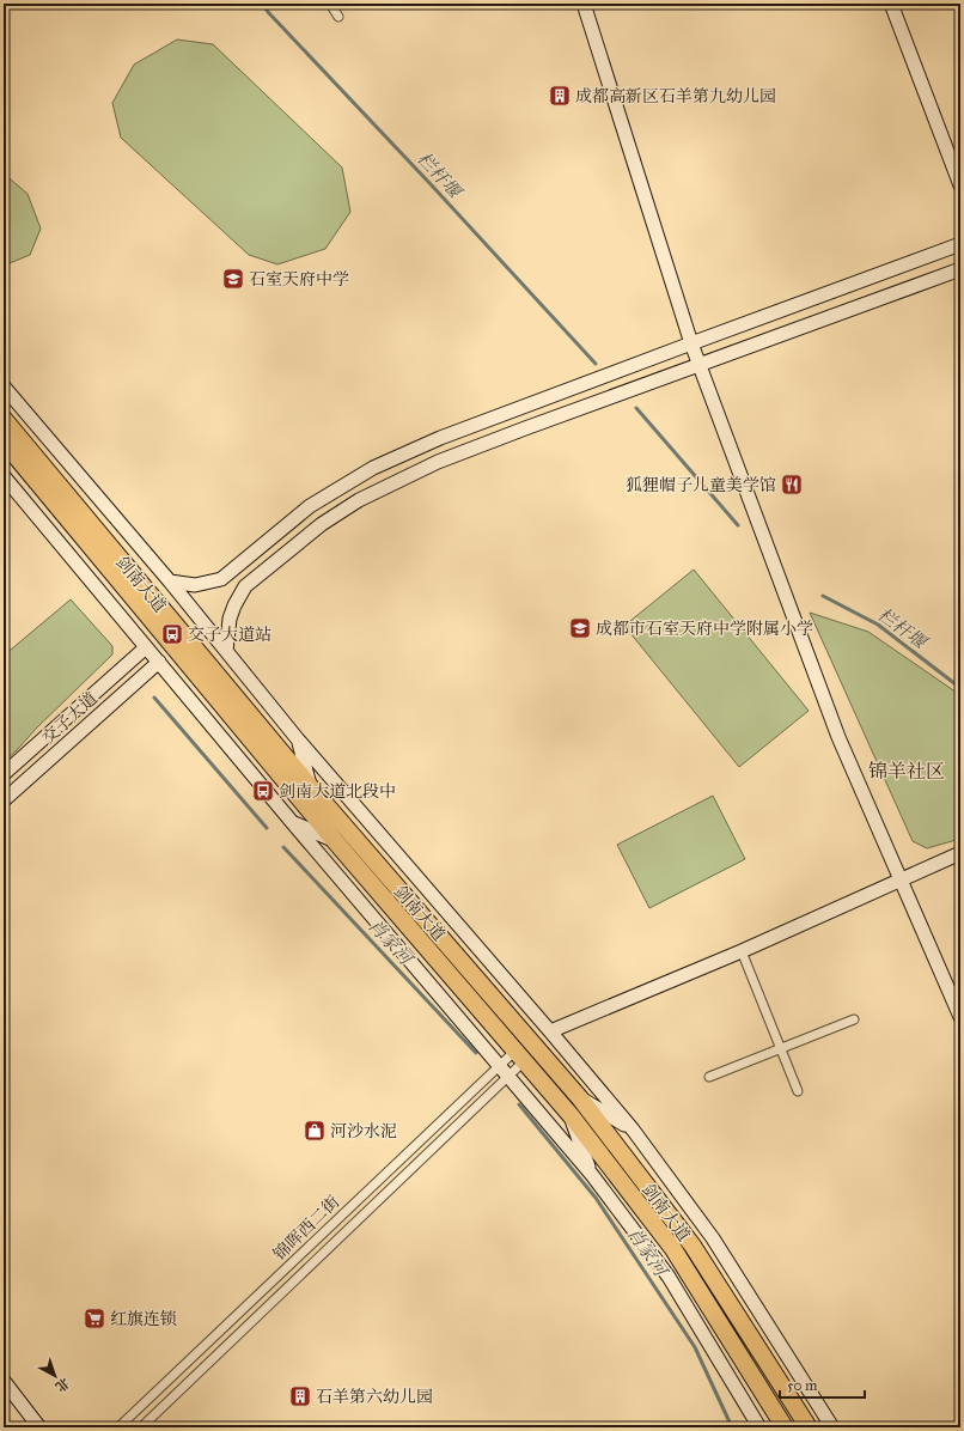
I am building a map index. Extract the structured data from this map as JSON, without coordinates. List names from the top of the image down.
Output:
{
  "streets": {
    "highway": ["剑南大道"],
    "street": ["交子大道", "锦晖西二街"]
  },
  "crossings": [
    ["剑南大道", "锦晖西二街"]
  ],
  "districts": ["锦羊社区"],
  "water": ["栏杆堰", "肖家河"],
  "places": {
    "building": ["成都高新区石羊第九幼儿园", "石羊第六幼儿园"],
    "school or university": ["石室天府中学", "成都市石室天府中学附属小学"],
    "restaurant": ["狐狸帽子儿童美学馆"],
    "bus stop": ["交子大道站", "剑南大道北段中"],
    "shop": ["河沙水泥"],
    "supermarket": ["红旗连锁"]
  },
  "scale_bar": "50 m",
  "north": "bottom right"
}
